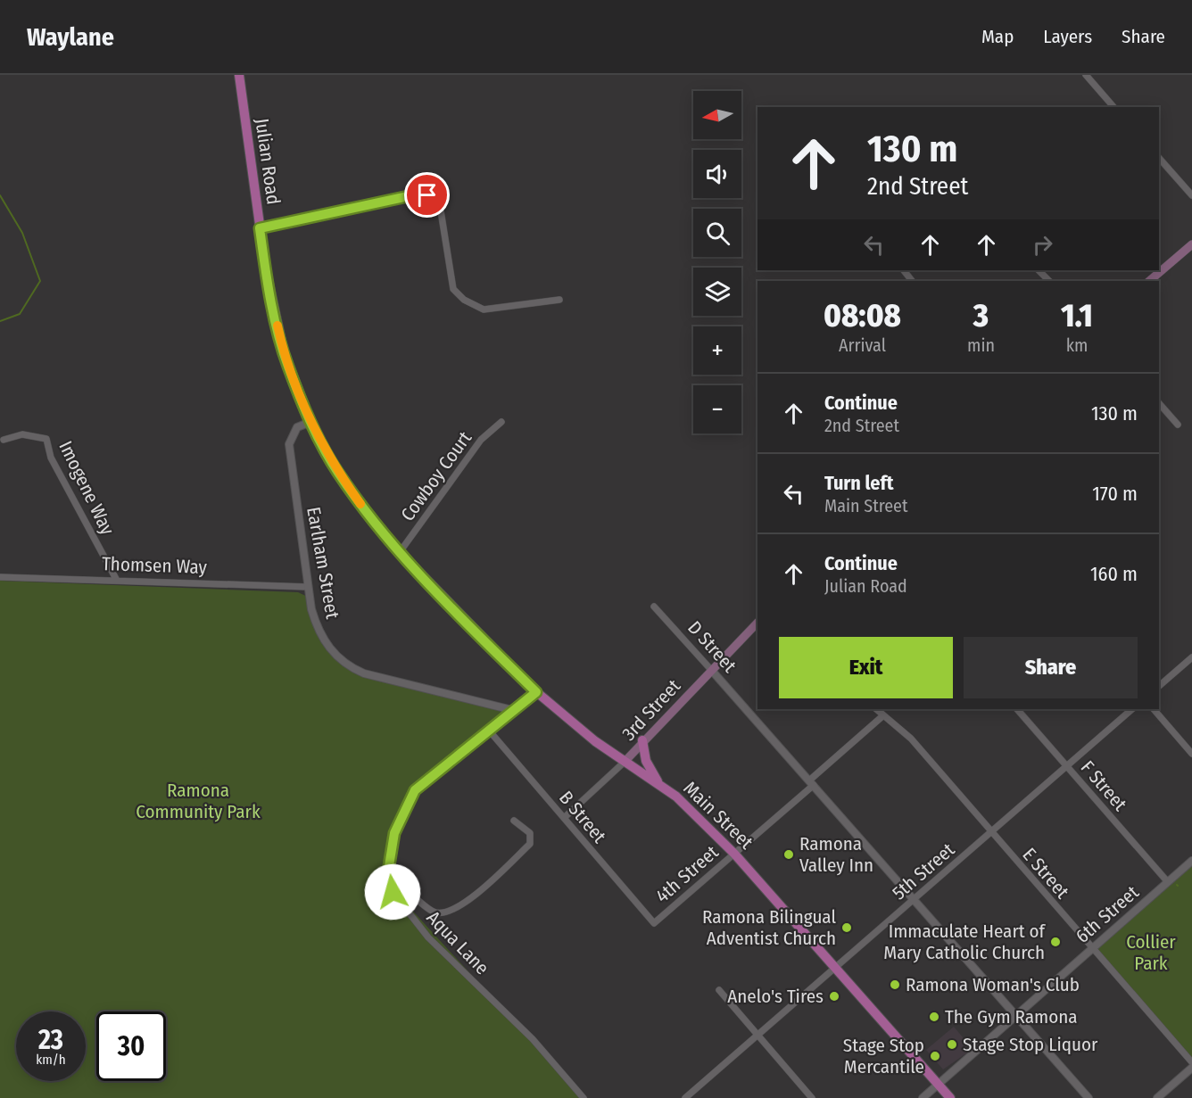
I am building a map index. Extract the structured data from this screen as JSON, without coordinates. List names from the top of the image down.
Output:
{
  "streets": {
    "main road": ["Julian Road", "3rd Street", "Main Street"],
    "street": [
      "Cowboy Court",
      "Imogene Way",
      "Earlham Street",
      "Thomsen Way",
      "D Street",
      "F Street",
      "B Street",
      "5th Street",
      "E Street",
      "4th Street",
      "6th Street",
      "Aqua Lane"
    ]
  },
  "crossings": [
    ["Julian Road", "Cowboy Court"],
    ["Julian Road", "Earlham Street"],
    ["Julian Road", "Main Street"],
    ["Imogene Way", "Thomsen Way"],
    ["Earlham Street", "Thomsen Way"],
    ["Earlham Street", "Aqua Lane"],
    ["D Street", "3rd Street"],
    ["D Street", "5th Street"],
    ["D Street", "4th Street"],
    ["D Street", "6th Street"],
    ["3rd Street", "Main Street"],
    ["3rd Street", "B Street"],
    ["F Street", "5th Street"],
    ["F Street", "6th Street"],
    ["Main Street", "5th Street"],
    ["Main Street", "4th Street"],
    ["Main Street", "6th Street"],
    ["B Street", "4th Street"],
    ["B Street", "Aqua Lane"],
    ["5th Street", "E Street"],
    ["E Street", "4th Street"],
    ["E Street", "6th Street"]
  ],
  "parks": ["Ramona Community Park", "Collier Park"],
  "places": [
    "Ramona Valley Inn",
    "Ramona Bilingual Adventist Church",
    "Immaculate Heart of Mary Catholic Church",
    "Ramona Woman's Club",
    "Anelo's Tires",
    "The Gym Ramona",
    "Stage Stop Liquor",
    "Stage Stop Mercantile"
  ],
  "north": "left",
  "page": {
    "header": "Waylane",
    "nav": ["Map", "Layers", "Share"],
    "map_buttons": ["+", "−"],
    "turn": ["130 m", "2nd Street"],
    "eta": [
      "08:08",
      "Arrival",
      "3",
      "min",
      "1.1",
      "km"
    ],
    "list": [
      {
        "name": "Continue",
        "note": "2nd Street",
        "value": "130 m"
      },
      {
        "name": "Turn left",
        "note": "Main Street",
        "value": "170 m"
      },
      {
        "name": "Continue",
        "note": "Julian Road",
        "value": "160 m"
      }
    ],
    "buttons": ["Exit", "Share"],
    "speed": "23 km/h",
    "limit": "30"
  }
}
